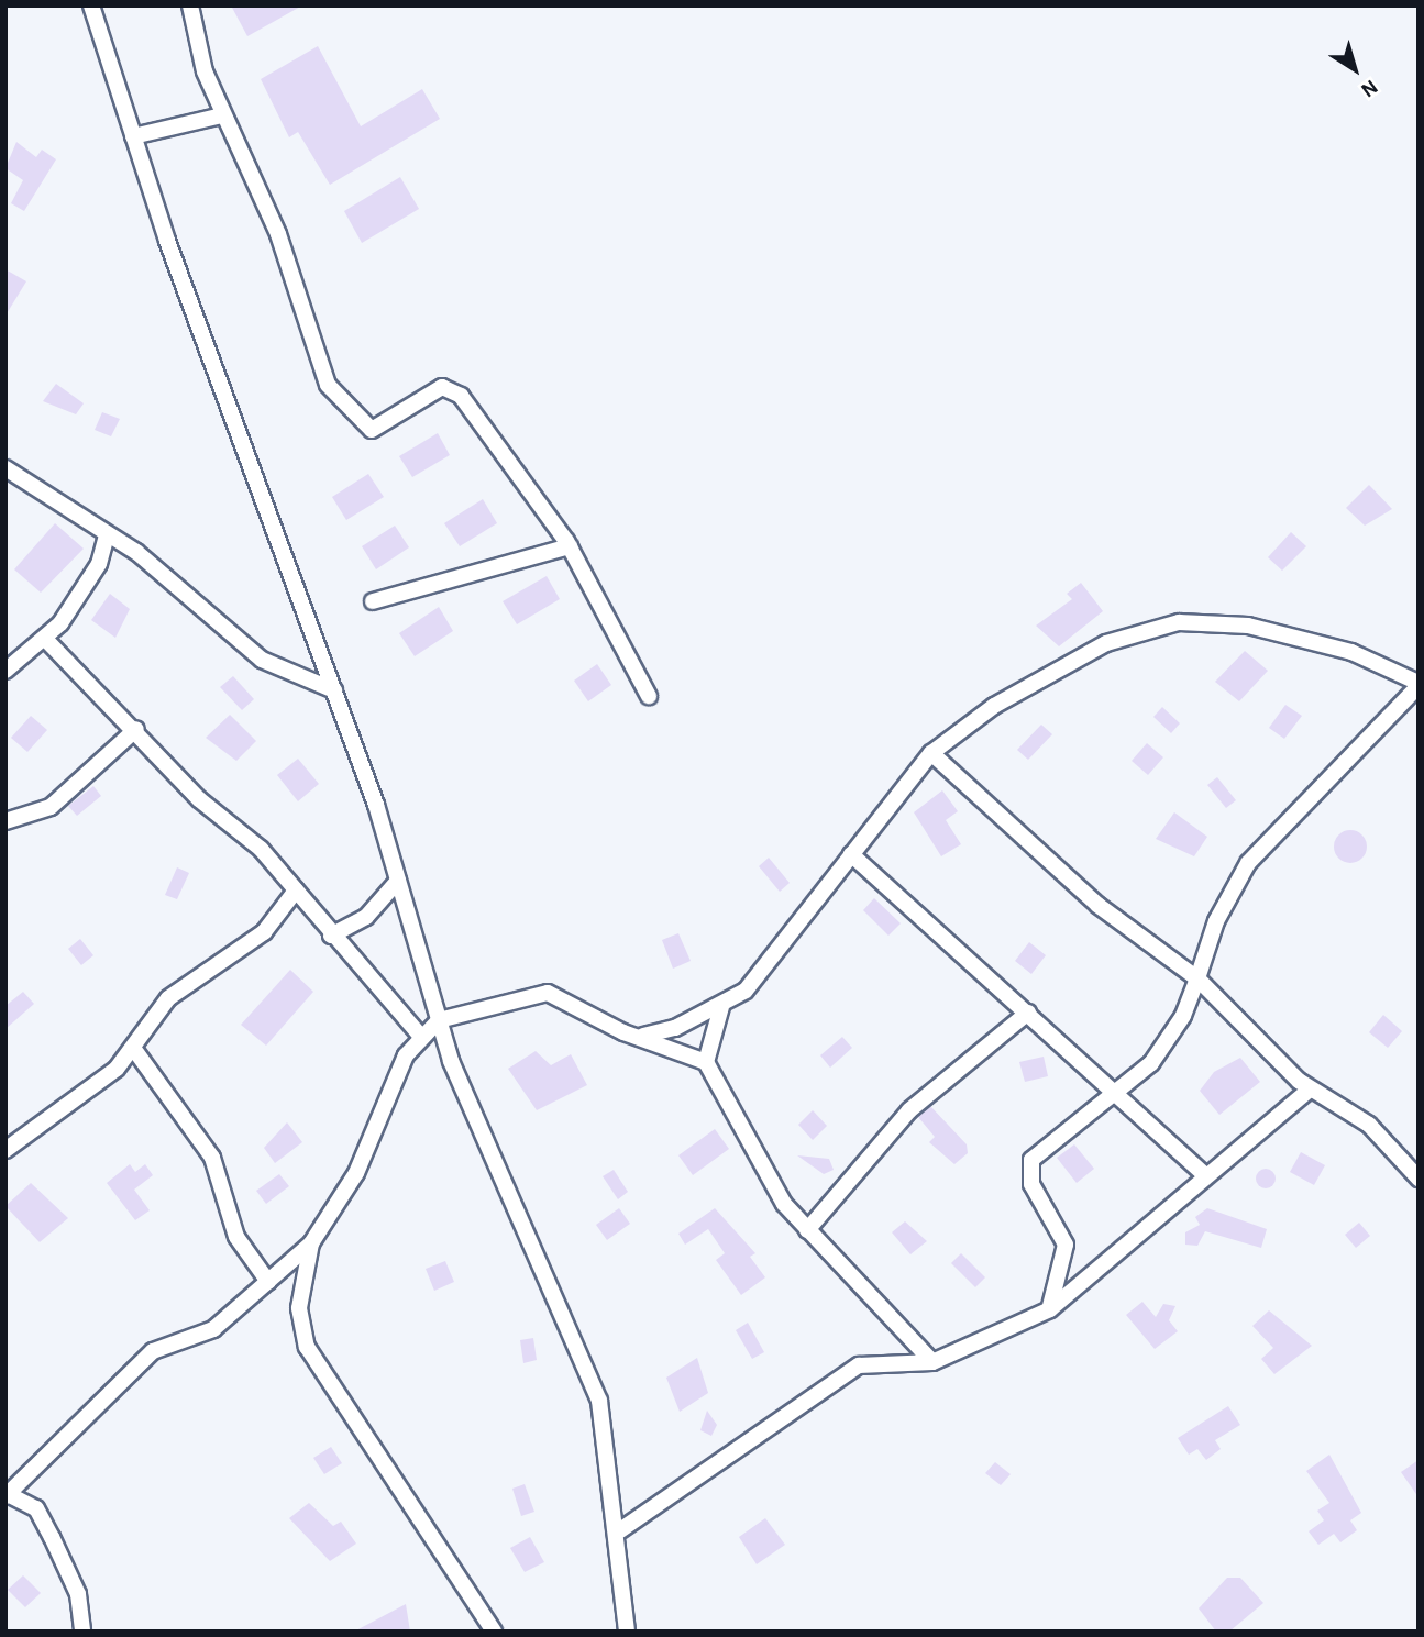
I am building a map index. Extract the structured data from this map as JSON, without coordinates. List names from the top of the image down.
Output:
{
  "north": "bottom right"
}
